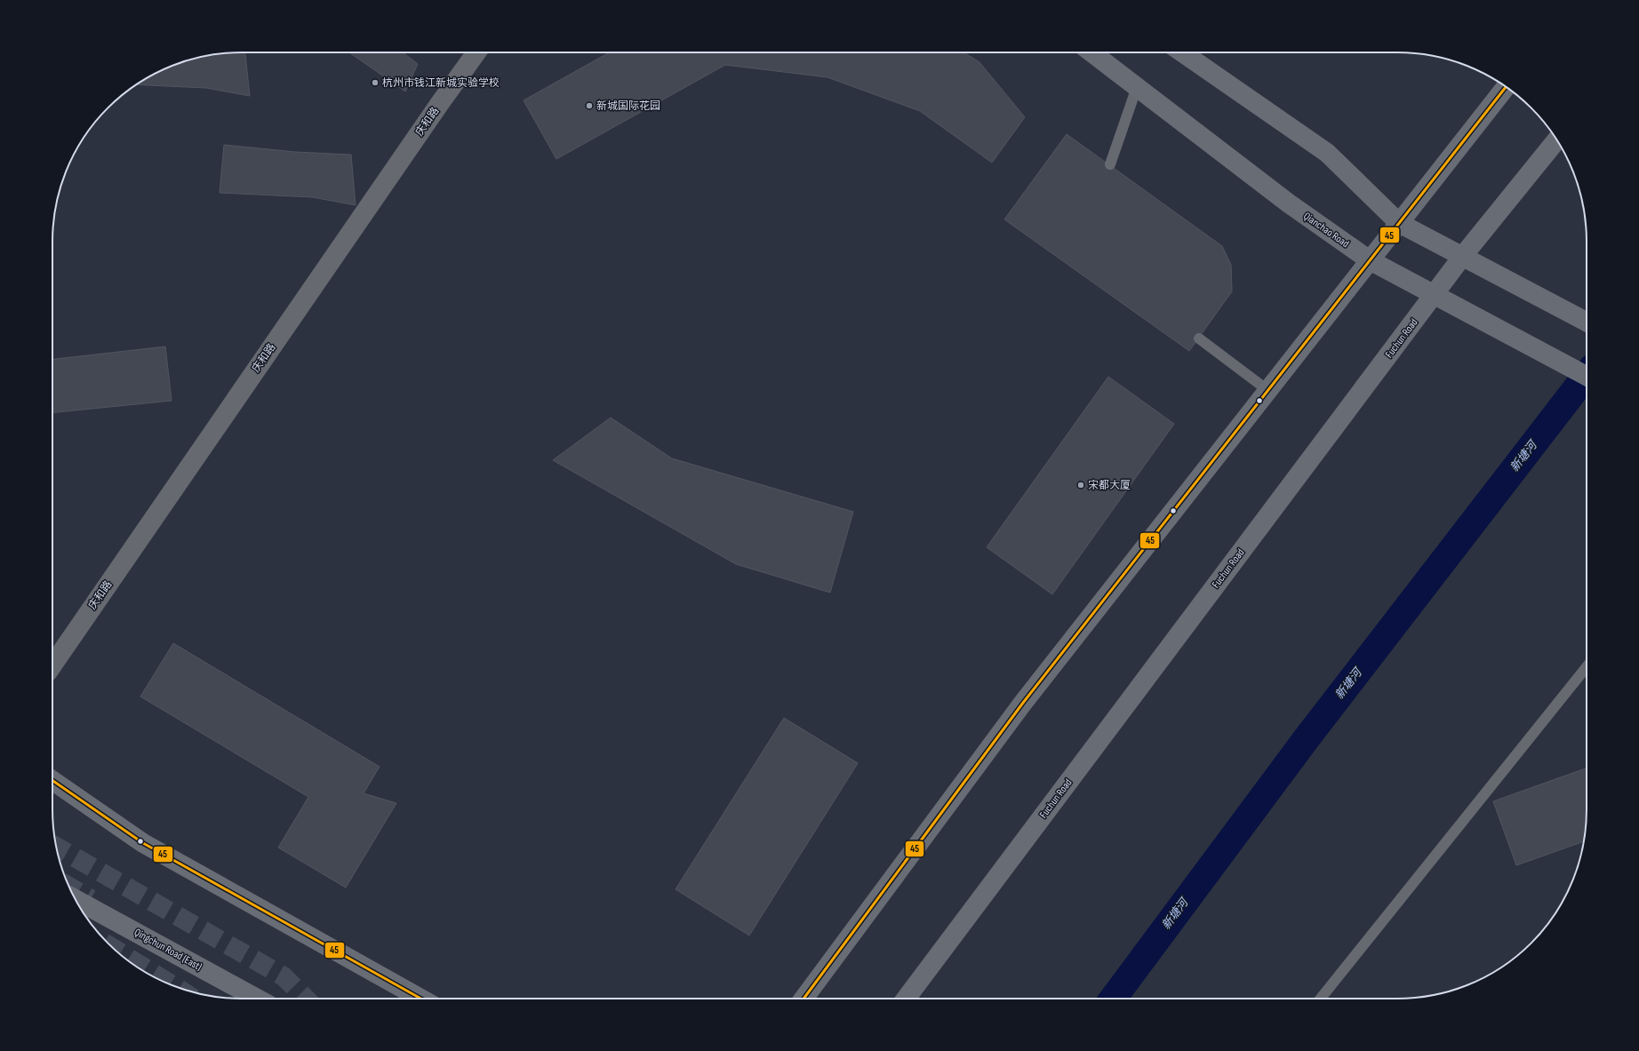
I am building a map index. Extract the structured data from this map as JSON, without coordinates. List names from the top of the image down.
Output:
{
  "streets": {
    "main road": ["Qianchao Road", "Fuchun Road", "Qingchun Road (East)"],
    "street": ["庆和路"]
  },
  "crossings": [
    ["Qianchao Road", "Fuchun Road"]
  ],
  "water": ["新塘河"],
  "places": ["杭州市钱江新城实验学校", "新城国际花园", "宋都大厦"],
  "lines": ["transit line 45"]
}
